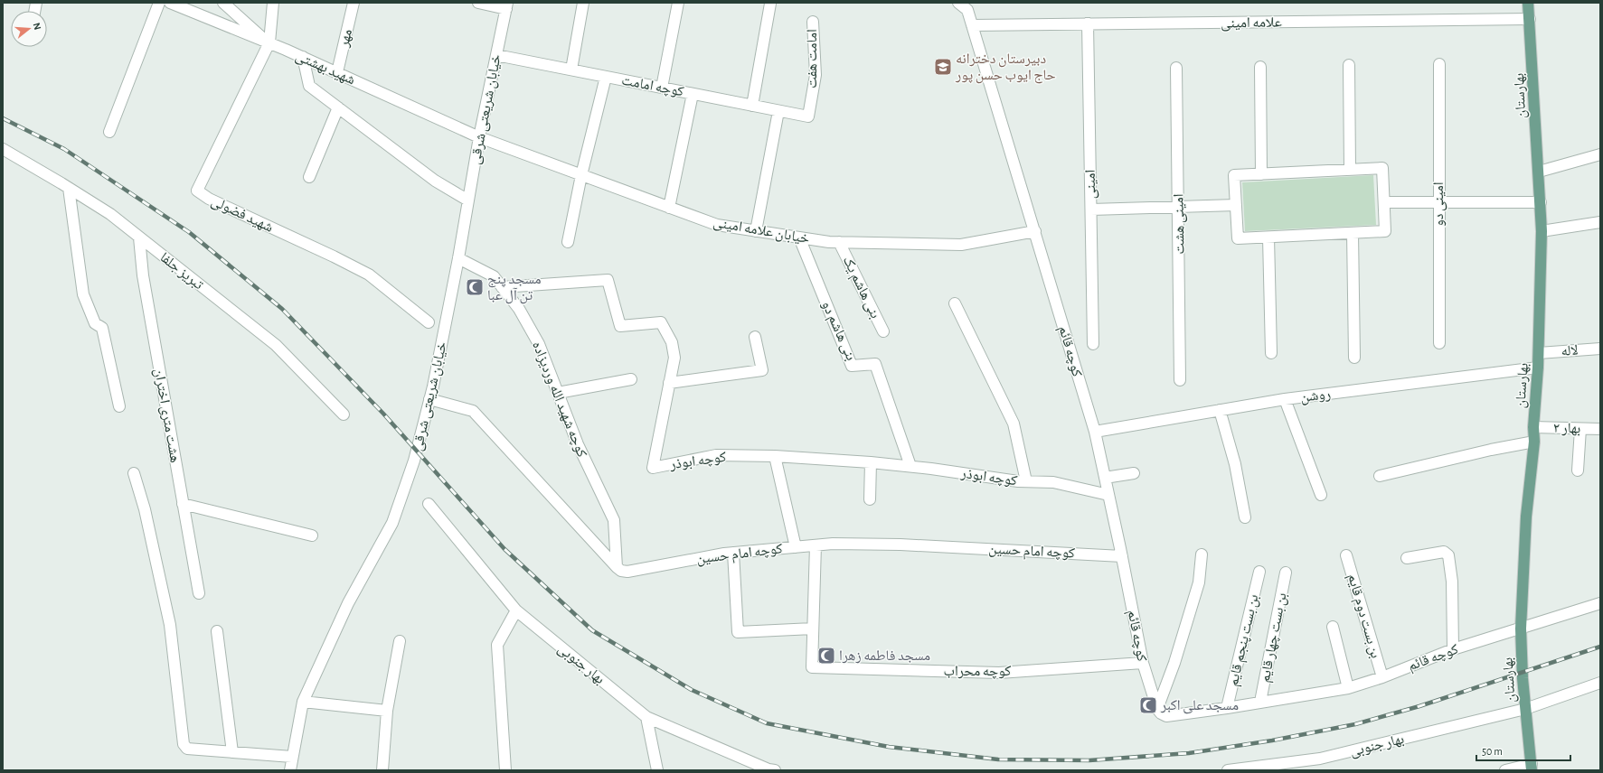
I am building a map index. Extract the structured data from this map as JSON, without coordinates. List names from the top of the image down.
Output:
{
  "streets": {
    "main road": ["بهارستان"],
    "street": [
      "علامه امینی",
      "مهر",
      "امامت هفت",
      "شهید بهشتی",
      "کوچه امامت",
      "خیابان شریعتی شرقی",
      "امینی",
      "امینی دو",
      "شهید فضولی",
      "امینی هشت",
      "خیابان علامه امینی",
      "تبریز جلفا",
      "بنی هاشم یک",
      "بنی هاشم دو",
      "لاله",
      "کوچه قائم",
      "روشن",
      "کوچه شهید الله وردیزاده",
      "هشت متری اختران",
      "بهار ۲",
      "کوچه ابوذر",
      "کوچه امام حسین",
      "بن بست دوم قایم",
      "بن بست چهار قایم",
      "بن بست پنجم قایم",
      "بهار جنوبی",
      "کوچه محراب"
    ]
  },
  "crossings": [
    ["علامه امینی", "بهارستان"],
    ["علامه امینی", "امینی"],
    ["علامه امینی", "کوچه قائم"],
    ["مهر", "شهید بهشتی"],
    ["امامت هفت", "کوچه امامت"],
    ["شهید بهشتی", "خیابان شریعتی شرقی"],
    ["شهید بهشتی", "شهید فضولی"],
    ["شهید بهشتی", "خیابان علامه امینی"],
    ["کوچه امامت", "خیابان شریعتی شرقی"],
    ["بهارستان", "لاله"],
    ["بهارستان", "کوچه قائم"],
    ["بهارستان", "روشن"],
    ["بهارستان", "بهار ۲"],
    ["بهارستان", "بهار جنوبی"],
    ["خیابان شریعتی شرقی", "خیابان علامه امینی"],
    ["خیابان شریعتی شرقی", "کوچه شهید الله وردیزاده"],
    ["خیابان علامه امینی", "بنی هاشم یک"],
    ["خیابان علامه امینی", "بنی هاشم دو"],
    ["خیابان علامه امینی", "کوچه قائم"],
    ["تبریز جلفا", "هشت متری اختران"],
    ["بنی هاشم دو", "کوچه ابوذر"],
    ["کوچه قائم", "روشن"],
    ["کوچه قائم", "کوچه ابوذر"],
    ["کوچه قائم", "کوچه امام حسین"],
    ["کوچه قائم", "بن بست دوم قایم"],
    ["کوچه قائم", "بن بست چهار قایم"],
    ["کوچه قائم", "بن بست پنجم قایم"],
    ["کوچه قائم", "کوچه محراب"],
    ["کوچه شهید الله وردیزاده", "کوچه ابوذر"],
    ["کوچه شهید الله وردیزاده", "کوچه امام حسین"]
  ],
  "places": {
    "school or university": ["دبیرستان دخترانه حاج ایوب حسن پور"],
    "mosque": ["مسجد پنج تن آل عبا", "مسجد فاطمه زهرا", "مسجد علی اکبر"]
  },
  "scale_bar": "50 m",
  "north": "right"
}
